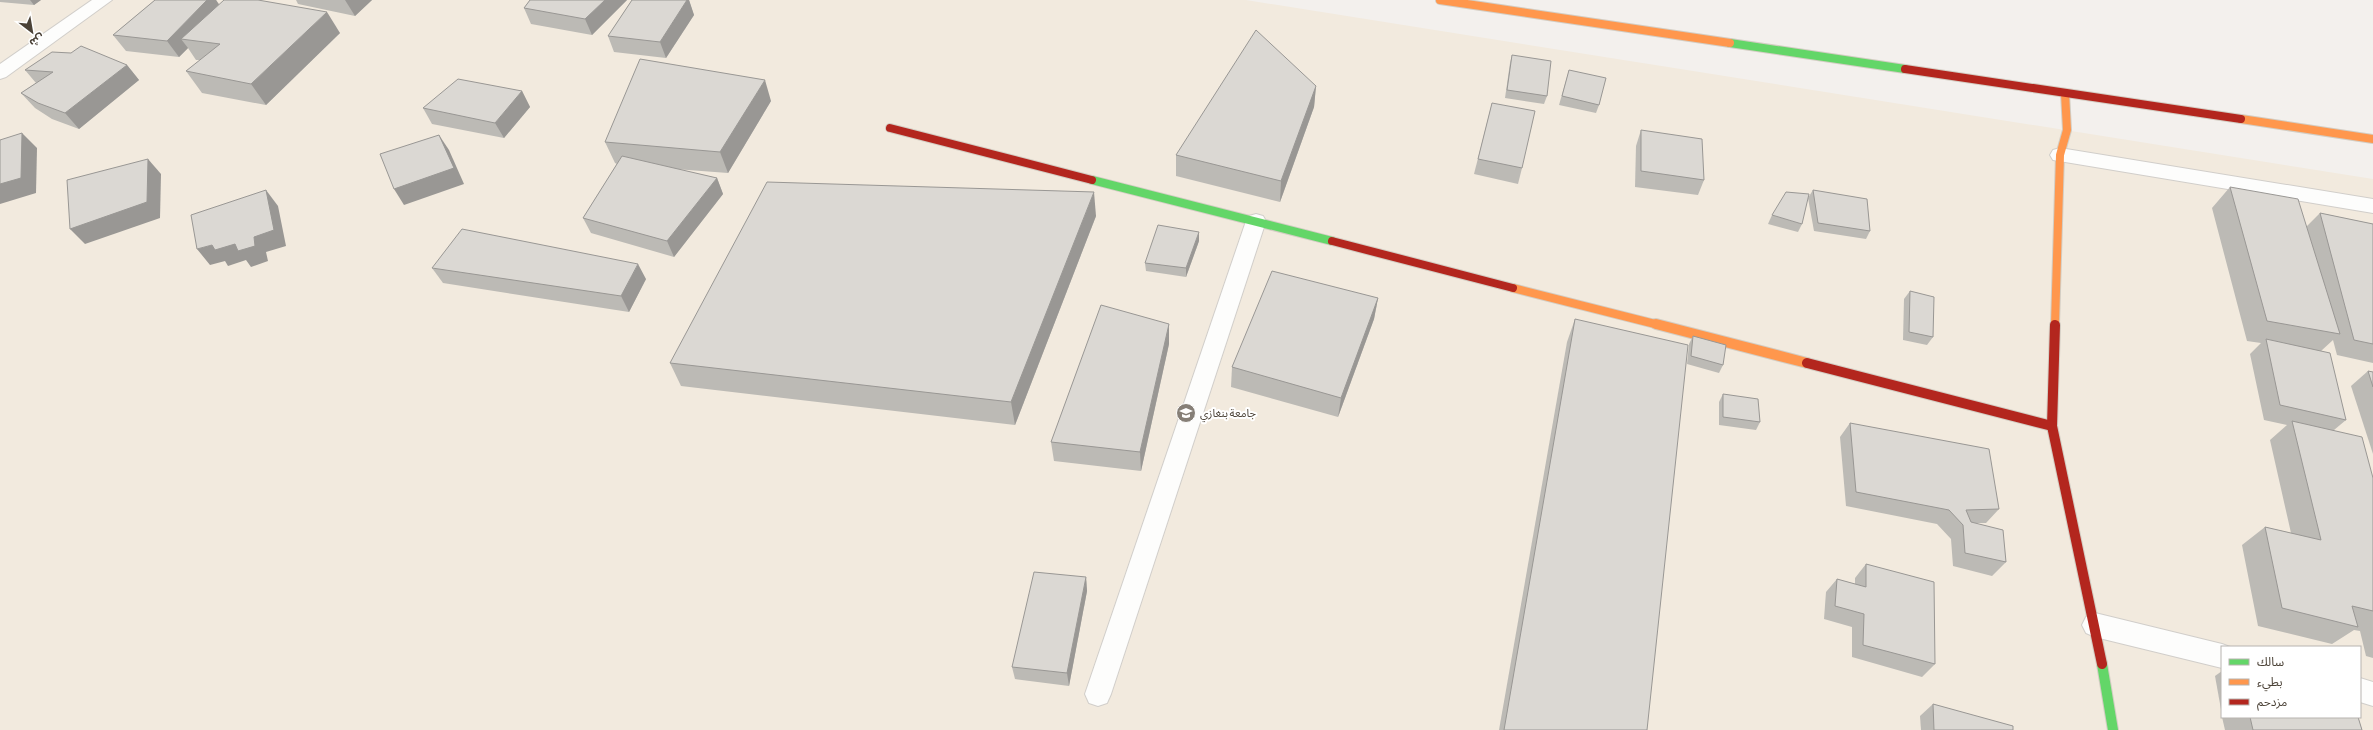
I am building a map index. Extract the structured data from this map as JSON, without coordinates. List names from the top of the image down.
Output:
{
  "places": {
    "school or university": ["جامعة بنغازي"]
  },
  "legend": ["سالك", "بطيء", "مزدحم"],
  "north": "bottom right"
}
